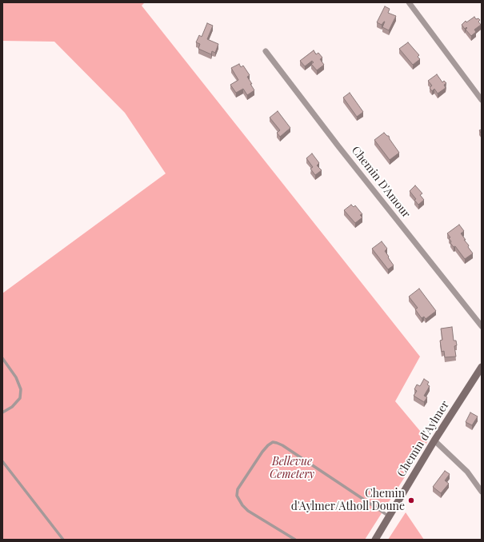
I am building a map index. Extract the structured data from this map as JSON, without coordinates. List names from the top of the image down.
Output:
{
  "streets": {
    "main road": ["Chemin d'Aylmer"],
    "street": ["Chemin D'Amour"]
  },
  "parks": ["Bellevue Cemetery"],
  "places": ["Chemin d'Aylmer/Atholl Doune"]
}
